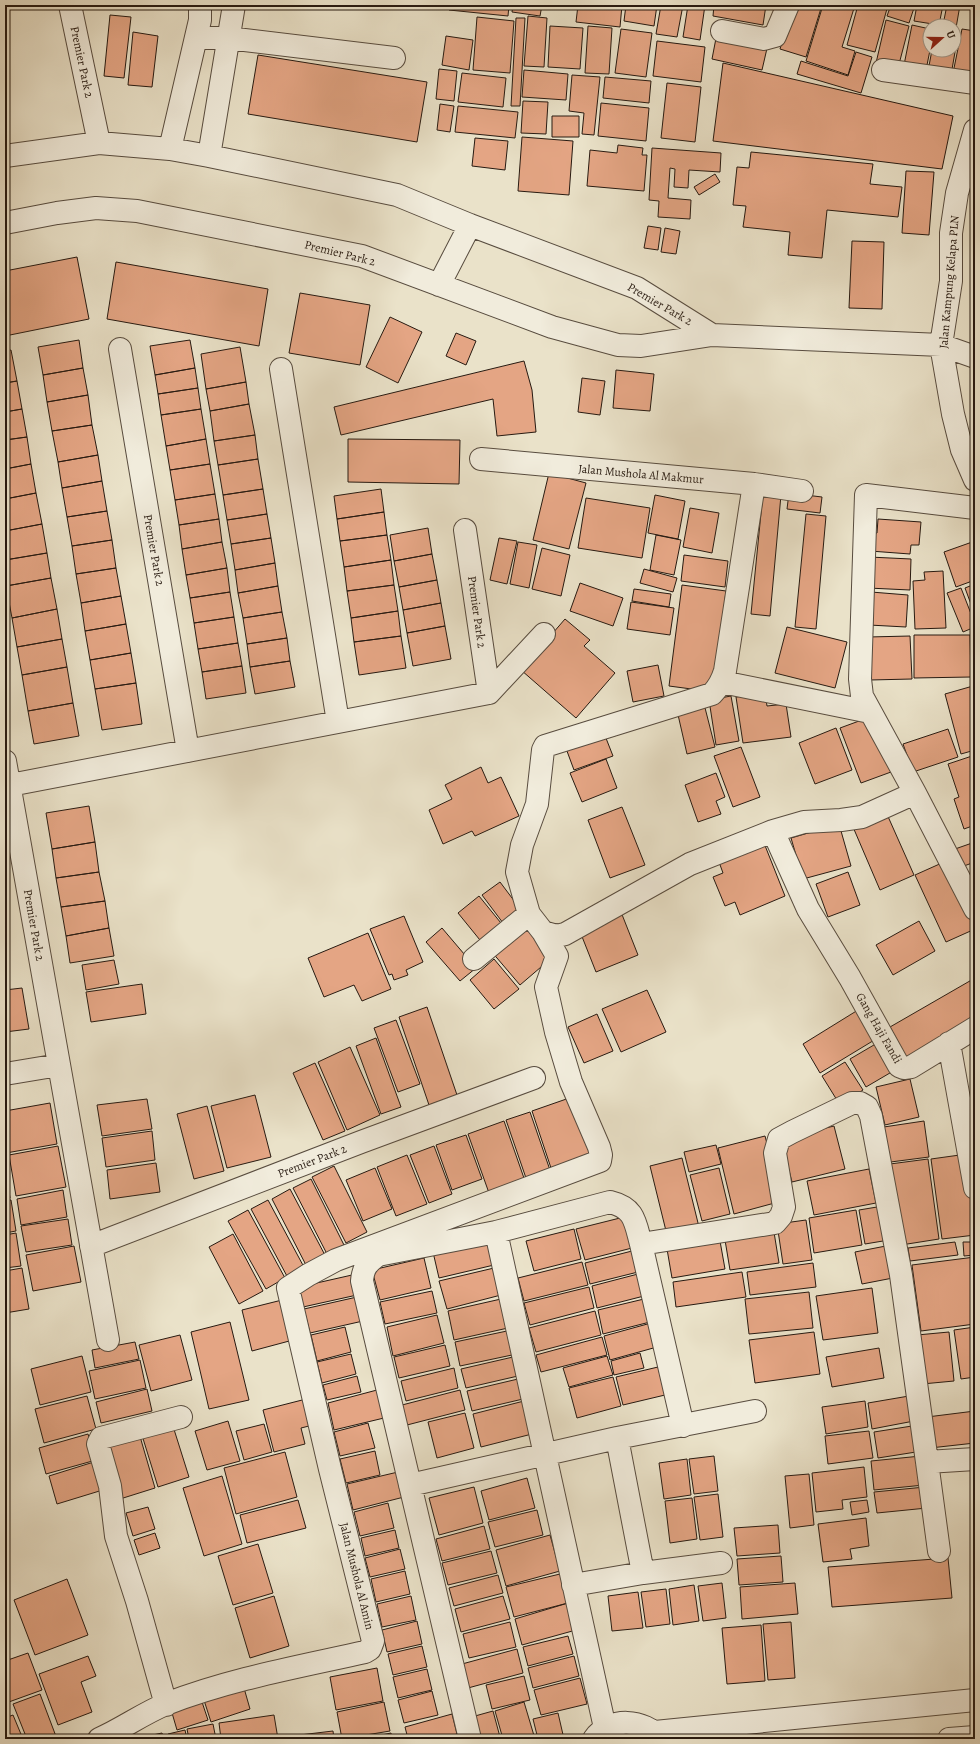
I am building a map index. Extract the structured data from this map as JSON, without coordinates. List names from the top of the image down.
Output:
{
  "streets": {
    "street": [
      "Premier Park 2",
      "Jalan Kampung Kelapa PLN",
      "Jalan Mushola Al Makmur",
      "Gang Haji Fandi",
      "Jalan Mushola Al Amin"
    ]
  },
  "crossings": [
    ["Premier Park 2", "Jalan Kampung Kelapa PLN"]
  ],
  "north": "right"
}
